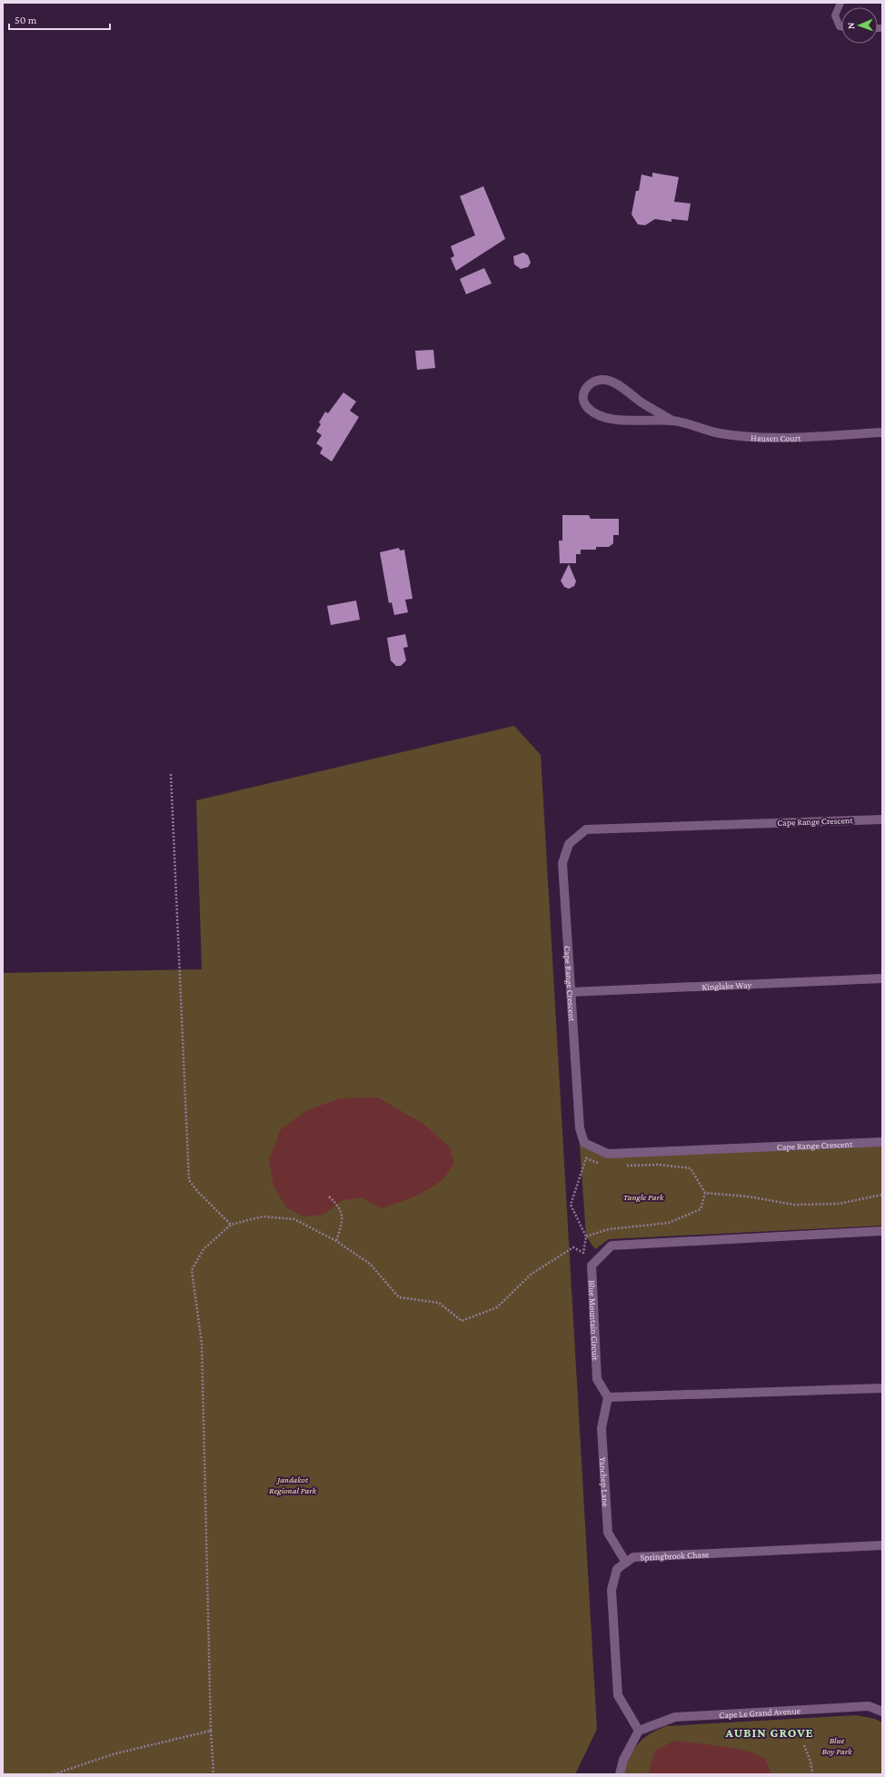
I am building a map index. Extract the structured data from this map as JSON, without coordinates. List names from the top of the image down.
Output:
{
  "streets": {
    "street": [
      "Hausen Court",
      "Cape Range Crescent",
      "Kinglake Way",
      "Blue Mountain Circuit",
      "Yanchep Lane",
      "Springbrook Chase",
      "Cape Le Grand Avenue"
    ]
  },
  "crossings": [
    ["Cape Range Crescent", "Kinglake Way"],
    ["Blue Mountain Circuit", "Yanchep Lane"],
    ["Yanchep Lane", "Springbrook Chase"]
  ],
  "districts": ["AUBIN GROVE"],
  "parks": ["Tangle Park", "Jandakot Regional Park", "Blue Boy Park"],
  "scale_bar": "50 m",
  "north": "left"
}
